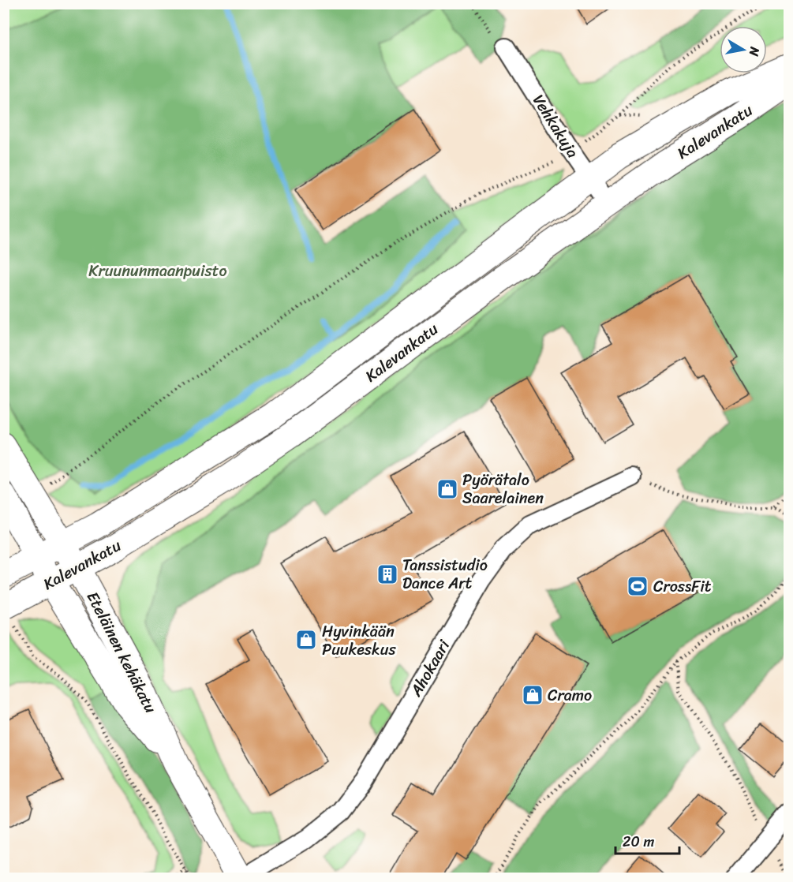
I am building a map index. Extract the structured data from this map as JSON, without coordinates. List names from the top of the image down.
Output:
{
  "streets": {
    "main road": ["Kalevankatu", "Eteläinen kehäkatu"],
    "street": ["Vehkakuja", "Ahokaari"]
  },
  "crossings": [
    ["Vehkakuja", "Kalevankatu"],
    ["Kalevankatu", "Eteläinen kehäkatu"],
    ["Eteläinen kehäkatu", "Ahokaari"]
  ],
  "parks": ["Kruununmaanpuisto"],
  "places": {
    "shop": ["Pyörätalo Saarelainen", "Hyvinkään Puukeskus", "Cramo"],
    "building": ["Tanssistudio Dance Art"],
    "sports": ["CrossFit"]
  },
  "scale_bar": "20 m",
  "north": "right"
}
